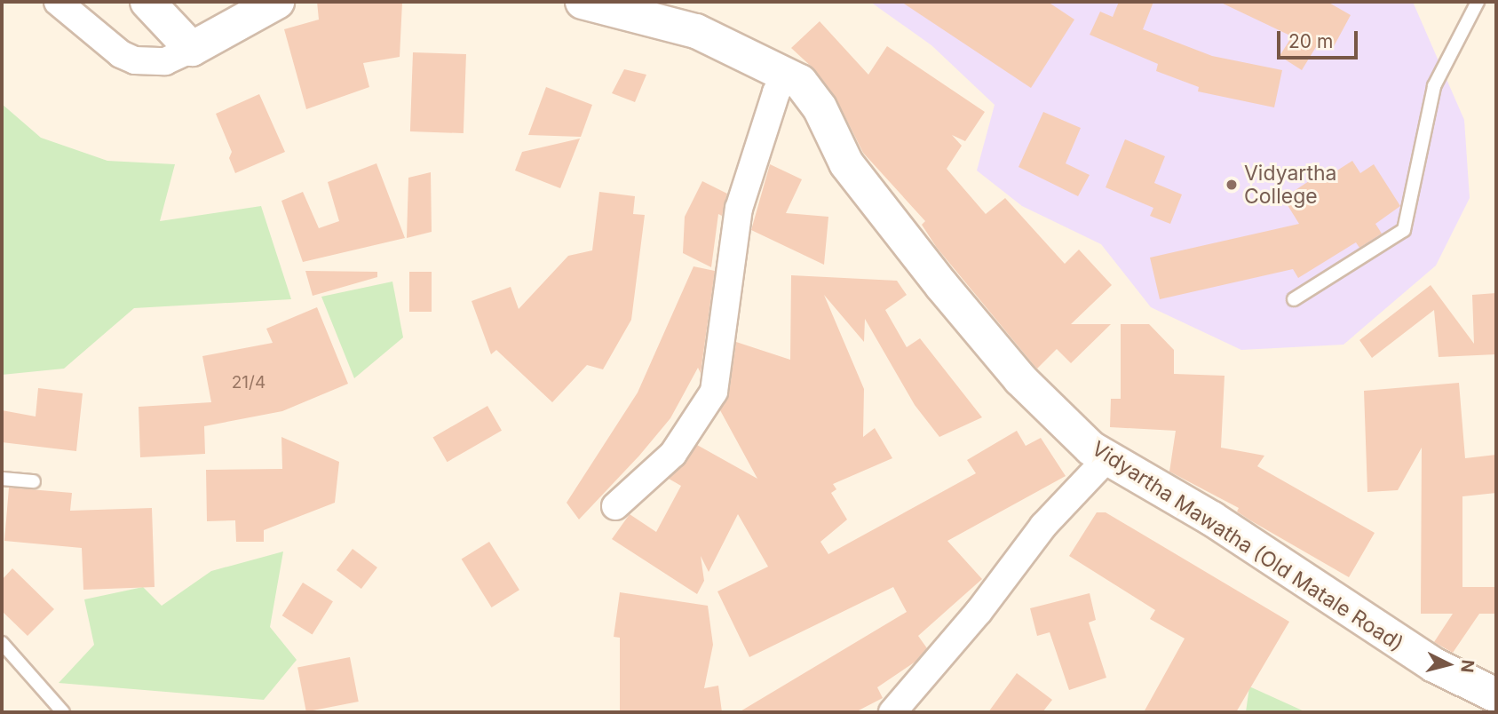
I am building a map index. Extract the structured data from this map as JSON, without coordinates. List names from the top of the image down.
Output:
{
  "streets": {
    "street": ["Vidyartha Mawatha (Old Matale Road)"]
  },
  "places": ["Vidyartha College"],
  "house_numbers": ["21/4"],
  "scale_bar": "20 m",
  "north": "right"
}
